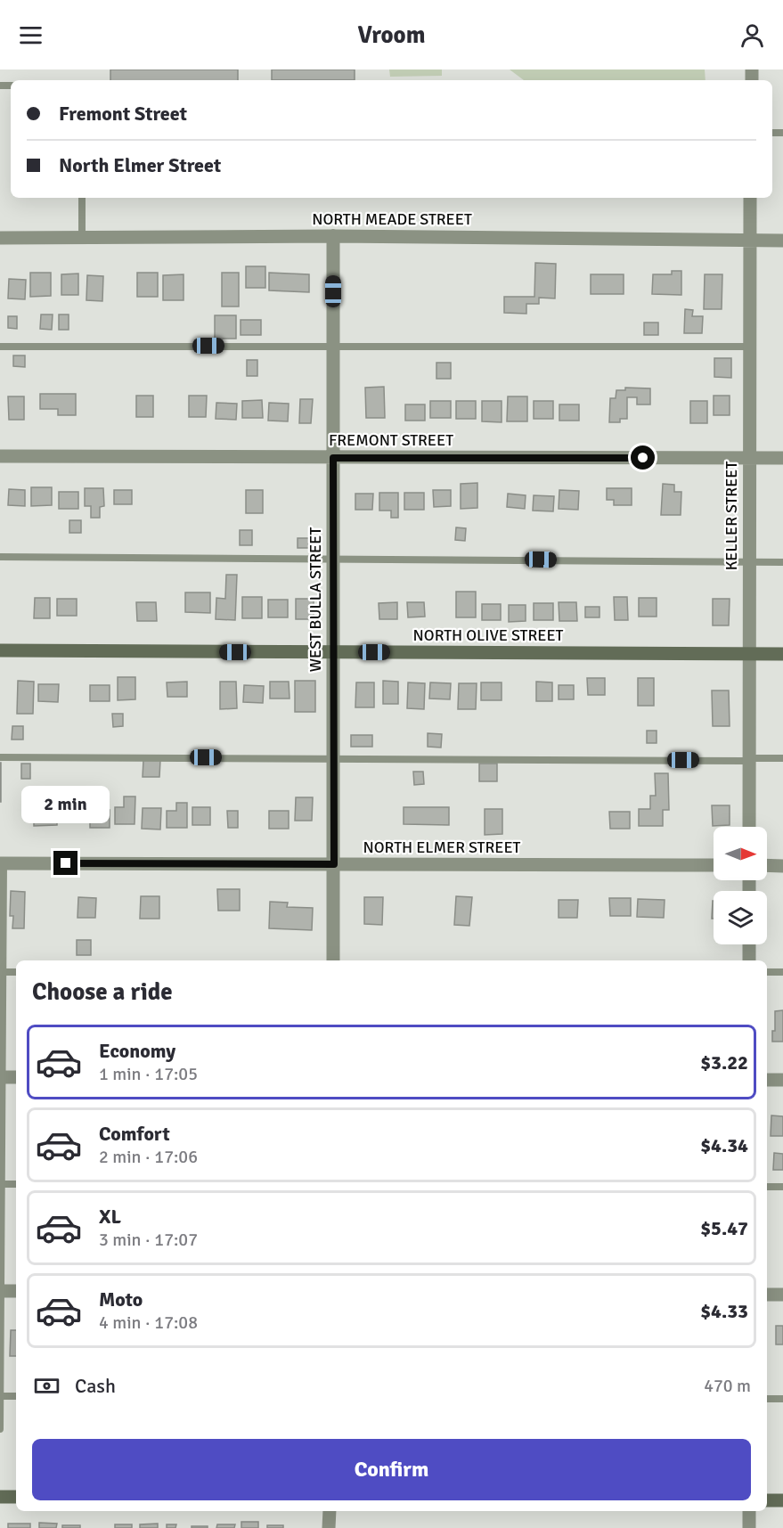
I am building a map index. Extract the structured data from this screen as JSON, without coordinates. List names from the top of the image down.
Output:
{
  "streets": {
    "street": [
      "NORTH MEADE STREET",
      "FREMONT STREET",
      "KELLER STREET",
      "WEST BULLA STREET",
      "NORTH OLIVE STREET",
      "NORTH ELMER STREET"
    ]
  },
  "crossings": [
    ["NORTH MEADE STREET", "KELLER STREET"],
    ["NORTH MEADE STREET", "WEST BULLA STREET"],
    ["FREMONT STREET", "KELLER STREET"],
    ["FREMONT STREET", "WEST BULLA STREET"],
    ["KELLER STREET", "NORTH OLIVE STREET"],
    ["WEST BULLA STREET", "NORTH OLIVE STREET"],
    ["WEST BULLA STREET", "NORTH ELMER STREET"]
  ],
  "north": "right",
  "page": {
    "header": "Vroom",
    "banner": ["Fremont Street", "North Elmer Street"],
    "bubble": "2 min",
    "heading": "Choose a ride",
    "list": [
      {
        "name": "Economy",
        "note": "1 min · 17:05",
        "value": "$3.22"
      },
      {
        "name": "Comfort",
        "note": "2 min · 17:06",
        "value": "$4.34"
      },
      {
        "name": "XL",
        "note": "3 min · 17:07",
        "value": "$5.47"
      },
      {
        "name": "Moto",
        "note": "4 min · 17:08",
        "value": "$4.33"
      }
    ],
    "pay": ["Cash", "470 m"],
    "buttons": "Confirm"
  }
}
